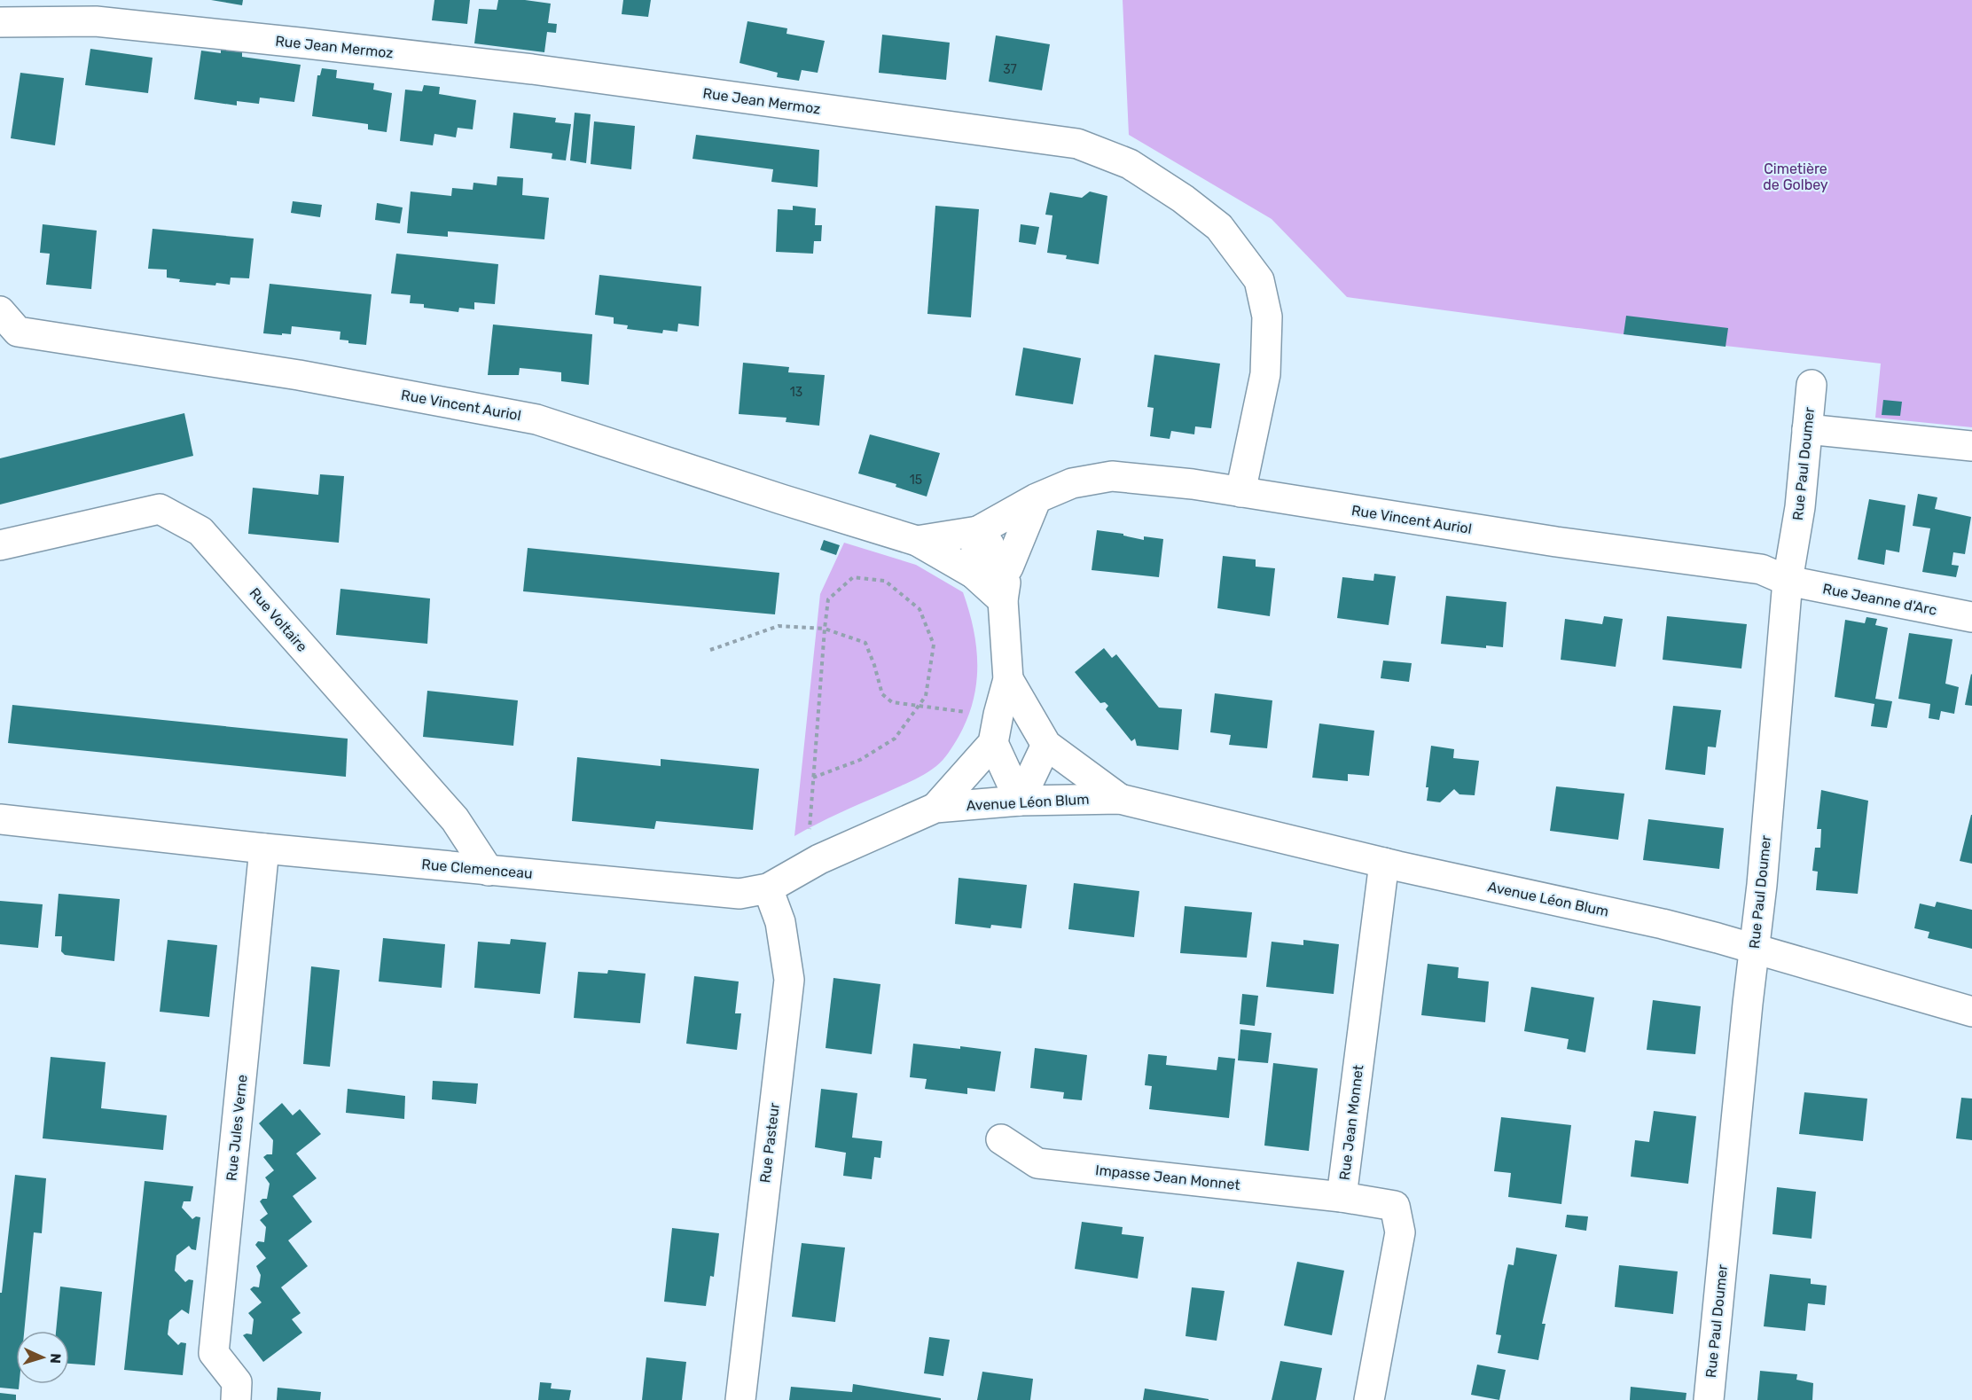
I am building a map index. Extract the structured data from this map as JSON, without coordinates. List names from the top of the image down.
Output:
{
  "streets": {
    "street": [
      "Rue Jean Mermoz",
      "Rue Vincent Auriol",
      "Rue Paul Doumer",
      "Rue Jeanne d'Arc",
      "Rue Voltaire",
      "Avenue Léon Blum",
      "Rue Clemenceau",
      "Rue Jean Monnet",
      "Rue Jules Verne",
      "Rue Pasteur",
      "Impasse Jean Monnet"
    ]
  },
  "crossings": [
    ["Rue Jean Mermoz", "Rue Vincent Auriol"],
    ["Rue Vincent Auriol", "Rue Paul Doumer"],
    ["Rue Vincent Auriol", "Rue Jeanne d'Arc"],
    ["Rue Paul Doumer", "Rue Jeanne d'Arc"],
    ["Rue Paul Doumer", "Avenue Léon Blum"],
    ["Rue Voltaire", "Rue Clemenceau"],
    ["Avenue Léon Blum", "Rue Clemenceau"],
    ["Avenue Léon Blum", "Rue Jean Monnet"],
    ["Rue Clemenceau", "Rue Jules Verne"],
    ["Rue Clemenceau", "Rue Pasteur"],
    ["Rue Jean Monnet", "Impasse Jean Monnet"]
  ],
  "parks": ["Cimetière de Golbey"],
  "house_numbers": ["37", "13", "15"],
  "north": "right"
}
